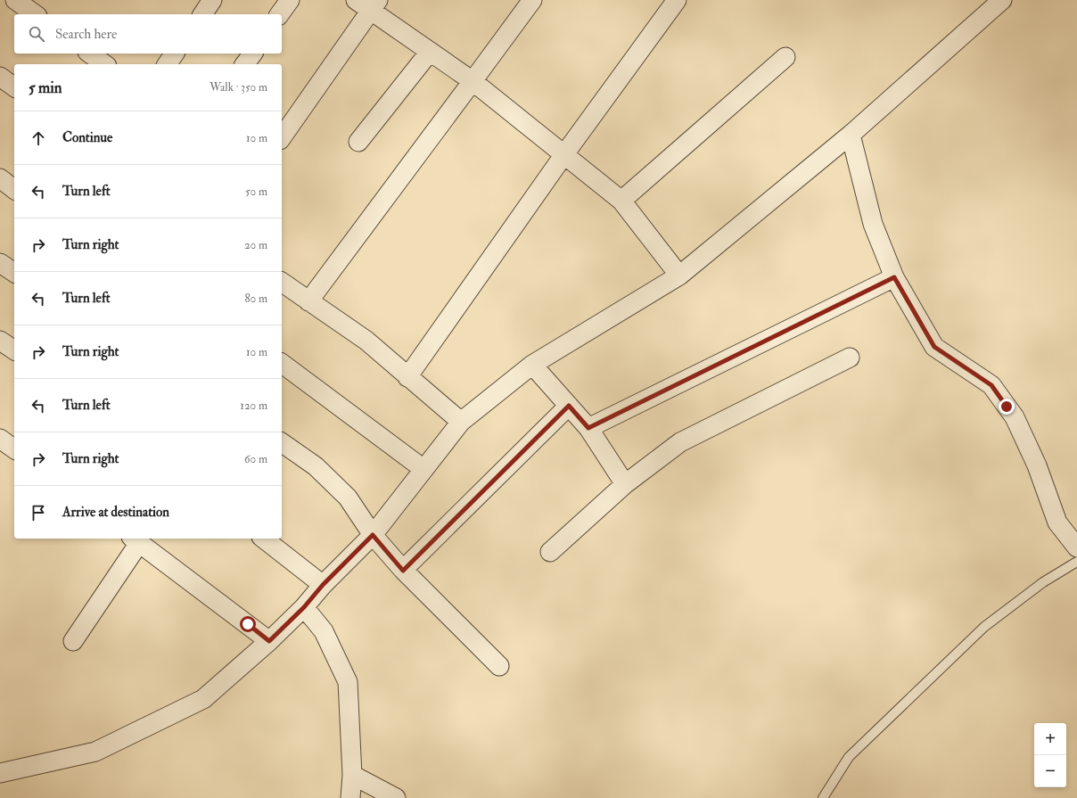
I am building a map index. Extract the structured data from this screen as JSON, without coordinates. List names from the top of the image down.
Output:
{
  "page": {
    "search": "Search here",
    "heading": ["5 min", "Walk · 350 m"],
    "list": [
      ["Continue", "10 m"],
      ["Turn left", "50 m"],
      ["Turn right", "20 m"],
      ["Turn left", "80 m"],
      ["Turn right", "10 m"],
      ["Turn left", "120 m"],
      ["Turn right", "60 m"],
      "Arrive at destination"
    ],
    "map_buttons": ["+", "−"]
  }
}
